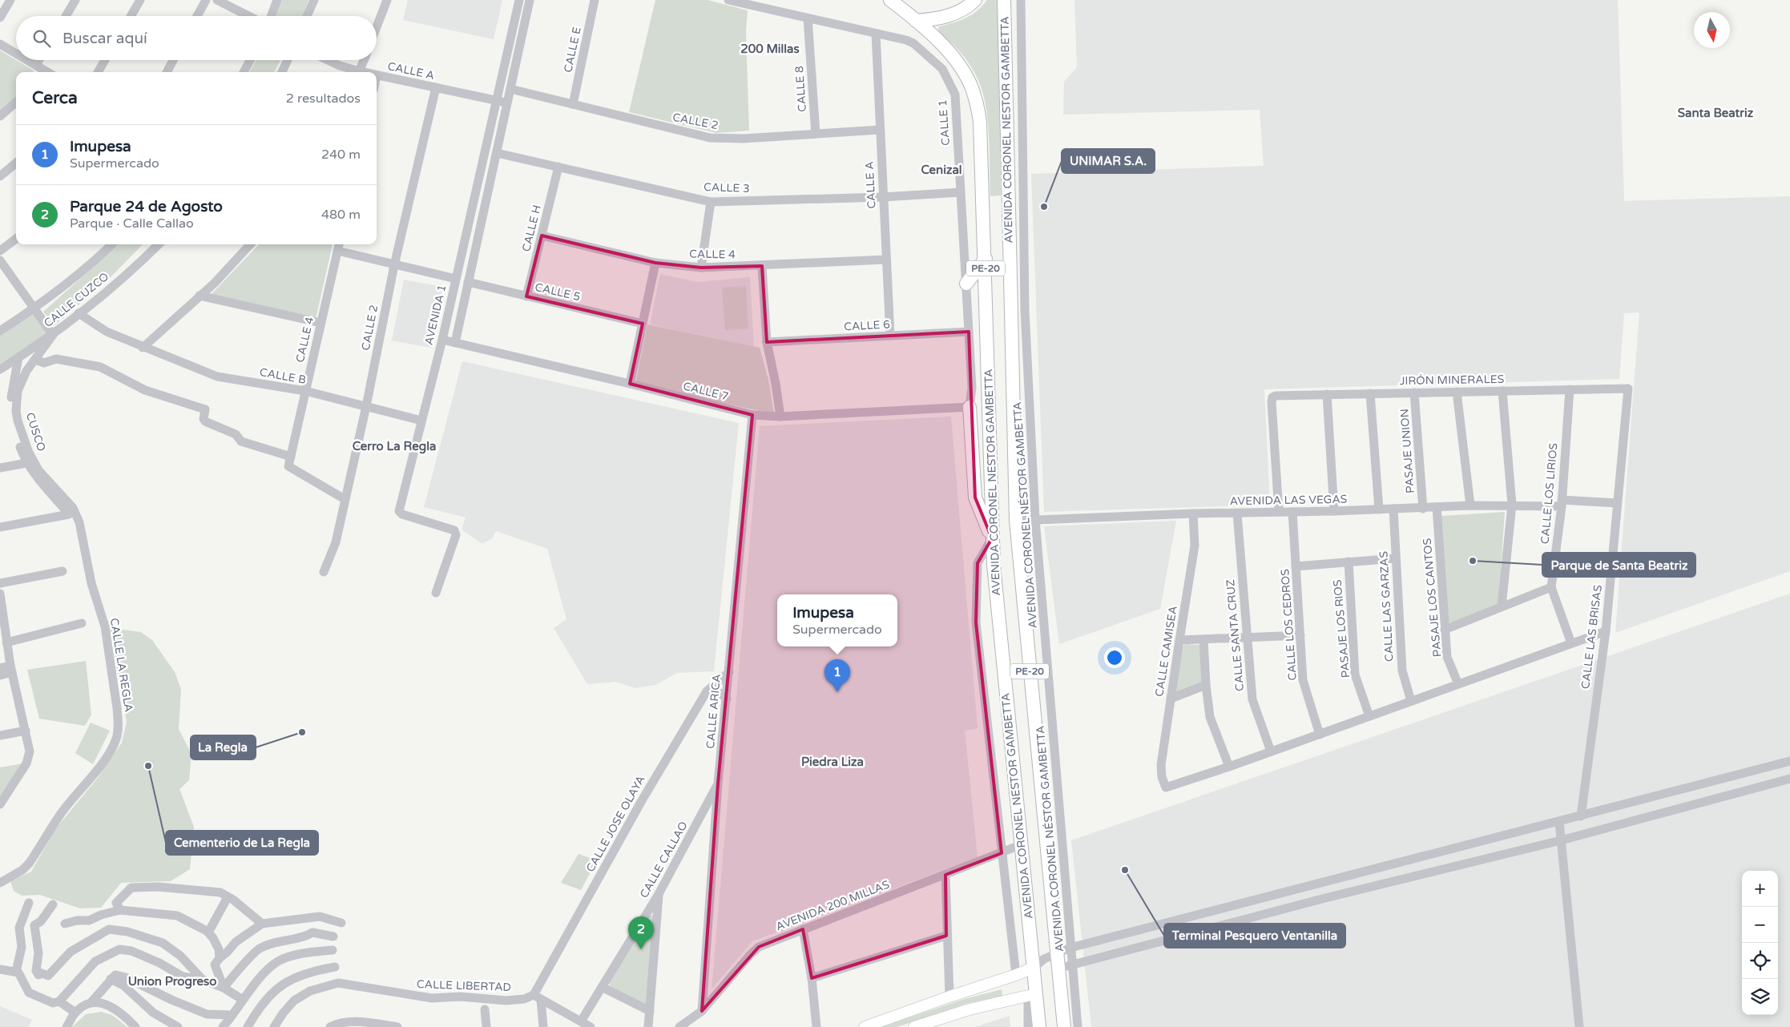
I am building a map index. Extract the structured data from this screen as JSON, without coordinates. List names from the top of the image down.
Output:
{
  "streets": {
    "highway": ["AVENIDA CORONEL NESTOR GAMBETTA", "PE-20"],
    "street": [
      "CALLE E",
      "CALLE A",
      "CALLE 8",
      "CALLE 2",
      "CALLE 1",
      "CALLE 3",
      "CALLE H",
      "CALLE 4",
      "CALLE 5",
      "CALLE CUZCO",
      "AVENIDA 1",
      "CALLE 6",
      "CALLE B",
      "JIRÓN MINERALES",
      "CALLE 7",
      "CUSCO",
      "PASAJE UNION",
      "CALLE LOS LIRIOS",
      "AVENIDA LAS VEGAS",
      "AVENIDA CORONEL NÉSTOR GAMBETTA",
      "PASAJE LOS CANTOS",
      "CALLE LAS GARZAS",
      "CALLE LOS CEDROS",
      "PASAJE LOS RIOS",
      "CALLE SANTA CRUZ",
      "CALLE LAS BRISAS",
      "CALLE CAMISEA",
      "CALLE LA REGLA",
      "CALLE ARICA",
      "CALLE JOSE OLAYA",
      "CALLE CALLAO",
      "AVENIDA 200 MILLAS",
      "CALLE LIBERTAD"
    ]
  },
  "crossings": [
    ["CALLE E", "CALLE 2"],
    ["CALLE A", "CALLE 2"],
    ["CALLE A", "CALLE 1"],
    ["CALLE A", "CALLE 3"],
    ["CALLE A", "CALLE 4"],
    ["CALLE A", "AVENIDA 1"],
    ["CALLE A", "CALLE 6"],
    ["CALLE 8", "CALLE 2"],
    ["CALLE 8", "CALLE 1"],
    ["CALLE 2", "CALLE 4"],
    ["CALLE 2", "CALLE B"],
    ["CALLE 1", "CALLE 3"],
    ["CALLE 1", "CALLE 6"],
    ["CALLE 1", "CALLE 7"],
    ["AVENIDA CORONEL NESTOR GAMBETTA", "AVENIDA LAS VEGAS"],
    ["AVENIDA CORONEL NESTOR GAMBETTA", "AVENIDA 200 MILLAS"],
    ["CALLE 3", "CALLE H"],
    ["CALLE H", "CALLE 4"],
    ["CALLE H", "CALLE 5"],
    ["CALLE 4", "CALLE B"],
    ["CALLE CUZCO", "CALLE B"],
    ["CALLE CUZCO", "CUSCO"],
    ["AVENIDA 1", "CALLE B"],
    ["AVENIDA 1", "CALLE 7"],
    ["JIRÓN MINERALES", "PASAJE UNION"],
    ["JIRÓN MINERALES", "CALLE LOS LIRIOS"],
    ["JIRÓN MINERALES", "AVENIDA LAS VEGAS"],
    ["JIRÓN MINERALES", "CALLE LAS BRISAS"],
    ["CALLE 7", "CALLE ARICA"],
    ["CUSCO", "CALLE LA REGLA"],
    ["PASAJE UNION", "AVENIDA LAS VEGAS"],
    ["CALLE LOS LIRIOS", "AVENIDA LAS VEGAS"],
    ["AVENIDA LAS VEGAS", "AVENIDA CORONEL NÉSTOR GAMBETTA"],
    ["AVENIDA LAS VEGAS", "PASAJE LOS CANTOS"],
    ["AVENIDA LAS VEGAS", "CALLE LAS GARZAS"],
    ["AVENIDA LAS VEGAS", "CALLE LOS CEDROS"],
    ["AVENIDA LAS VEGAS", "CALLE SANTA CRUZ"],
    ["AVENIDA LAS VEGAS", "CALLE LAS BRISAS"],
    ["AVENIDA LAS VEGAS", "CALLE CAMISEA"],
    ["CALLE ARICA", "CALLE JOSE OLAYA"],
    ["CALLE ARICA", "CALLE CALLAO"],
    ["CALLE ARICA", "AVENIDA 200 MILLAS"],
    ["CALLE JOSE OLAYA", "CALLE LIBERTAD"]
  ],
  "districts": [
    "200 Millas",
    "Santa Beatriz",
    "Cenizal",
    "Cerro La Regla",
    "Piedra Liza",
    "Union Progreso"
  ],
  "places": [
    "UNIMAR S.A.",
    "Parque de Santa Beatriz",
    "La Regla",
    "Cementerio de La Regla",
    "Terminal Pesquero Ventanilla"
  ],
  "north": "bottom",
  "page": {
    "search": "Buscar aquí",
    "heading": ["Cerca", "2 resultados"],
    "list": [
      {
        "mark": "1",
        "name": "Imupesa",
        "note": "Supermercado",
        "value": "240 m"
      },
      {
        "mark": "2",
        "name": "Parque 24 de Agosto",
        "note": "Parque · Calle Callao",
        "value": "480 m"
      }
    ],
    "popup": ["Imupesa", "Supermercado"],
    "pins": ["1", "2"],
    "map_buttons": ["+", "−"]
  }
}
